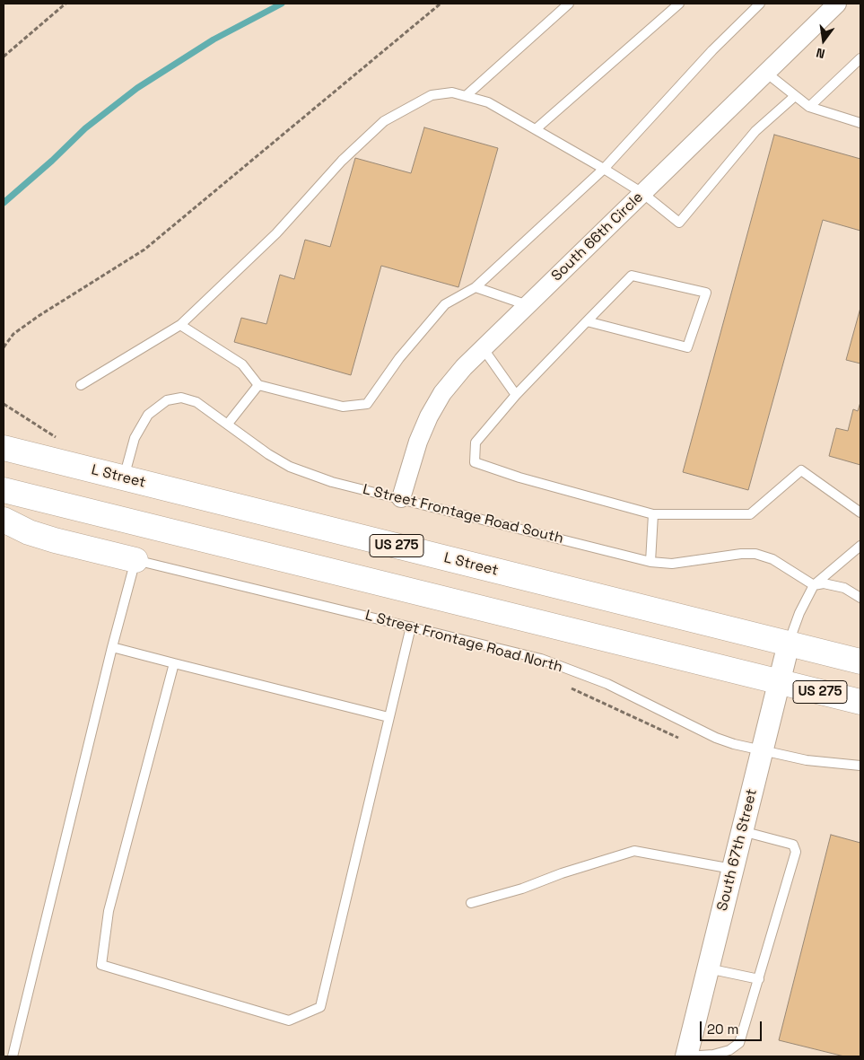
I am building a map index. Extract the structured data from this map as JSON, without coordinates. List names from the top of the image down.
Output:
{
  "streets": {
    "main road": ["L Street", "US 275"],
    "street": ["South 66th Circle", "South 67th Street"],
    "lane": ["L Street Frontage Road South", "L Street Frontage Road North"]
  },
  "crossings": [
    ["South 66th Circle", "L Street Frontage Road South"],
    ["L Street", "L Street Frontage Road South"],
    ["L Street", "South 67th Street"],
    ["US 275", "South 67th Street"],
    ["L Street Frontage Road North", "South 67th Street"]
  ],
  "scale_bar": "20 m",
  "north": "bottom"
}
